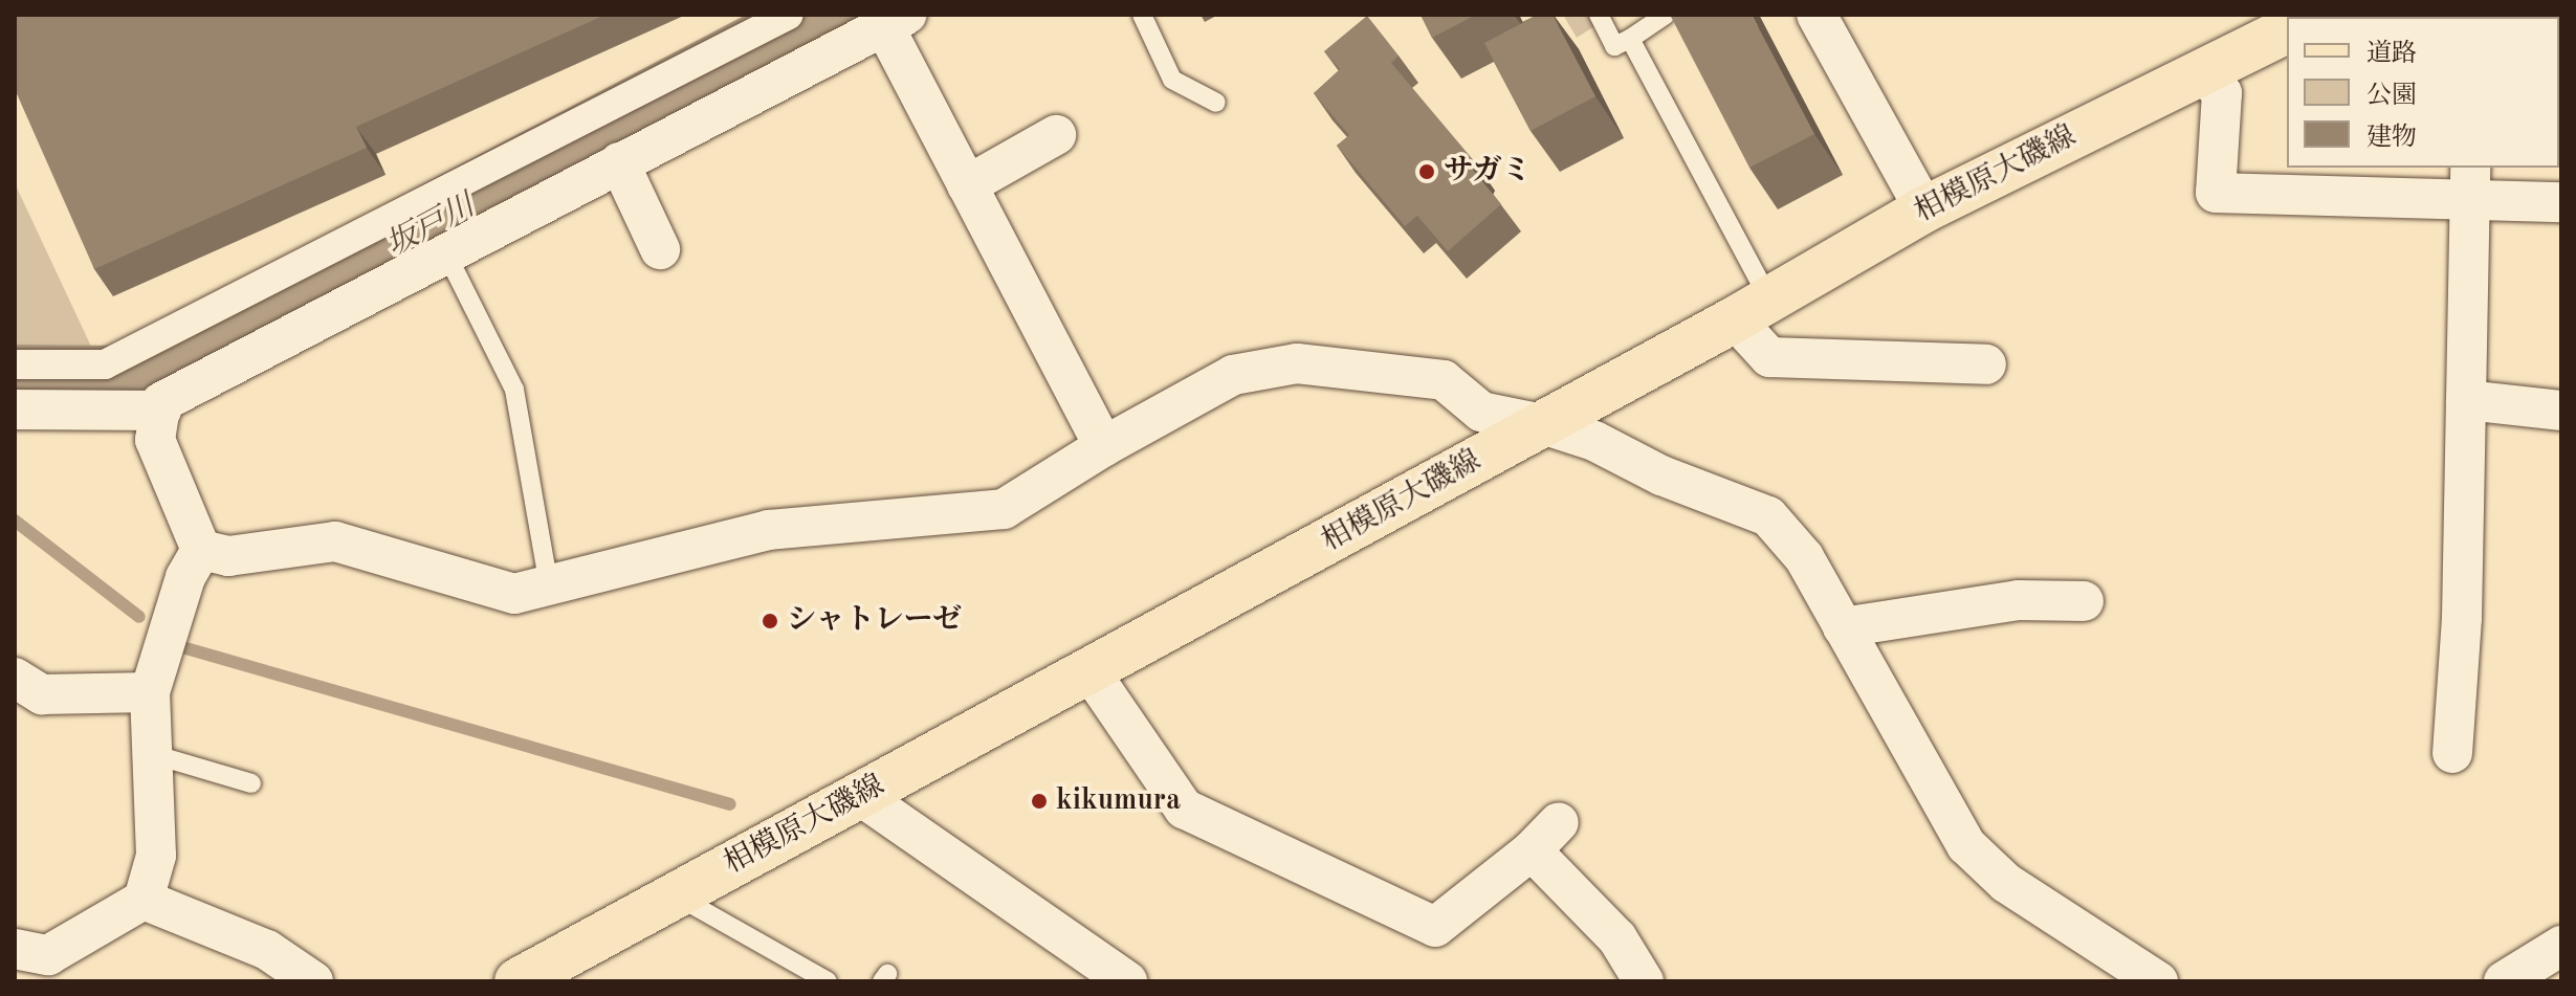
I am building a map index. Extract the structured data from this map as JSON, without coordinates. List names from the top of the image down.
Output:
{
  "streets": {
    "main road": ["相模原大磯線"]
  },
  "water": ["坂戸川"],
  "places": ["サガミ", "シャトレーゼ", "kikumura"],
  "legend": ["道路", "公園", "建物"]
}
